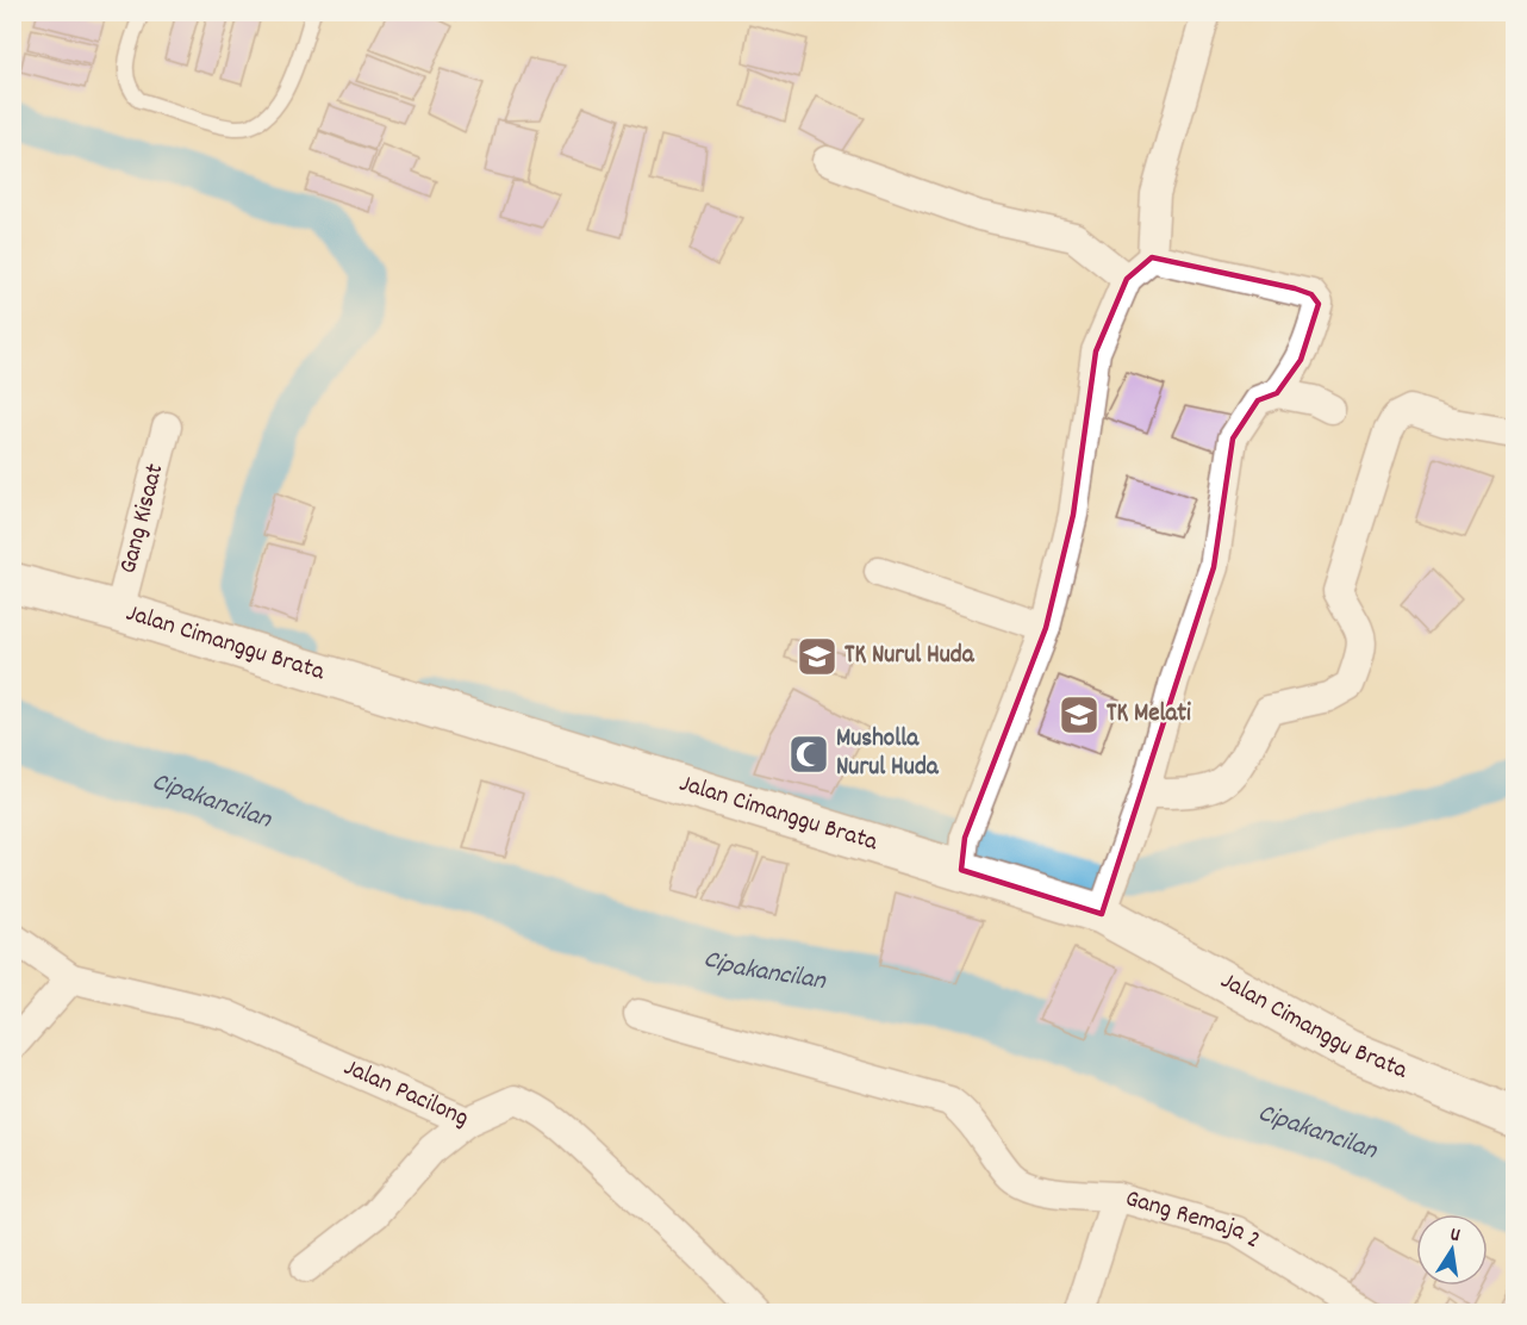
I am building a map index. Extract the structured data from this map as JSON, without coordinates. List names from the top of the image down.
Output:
{
  "streets": {
    "street": [
      "Gang Kisaat",
      "Jalan Cimanggu Brata",
      "Jalan Pacilong",
      "Gang Remaja 2"
    ]
  },
  "crossings": [
    ["Gang Kisaat", "Jalan Cimanggu Brata"]
  ],
  "water": ["Cipakancilan"],
  "places": {
    "school or university": ["TK Nurul Huda", "TK Melati"],
    "mosque": ["Musholla Nurul Huda"]
  },
  "north": "top"
}
